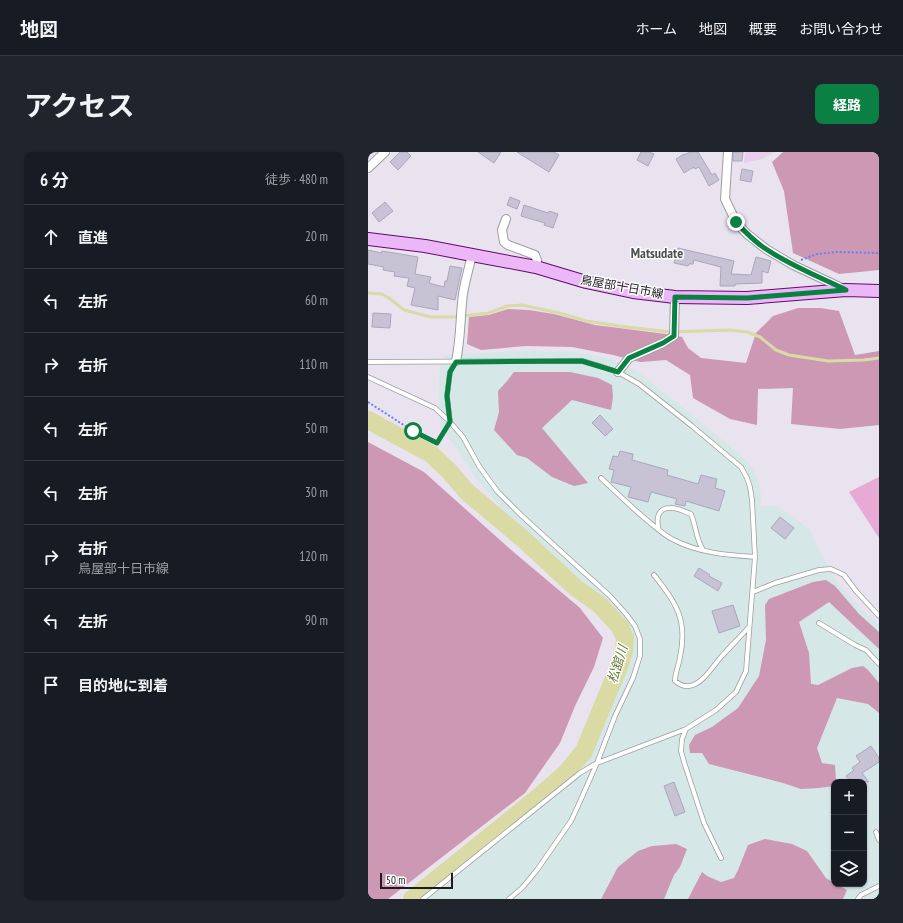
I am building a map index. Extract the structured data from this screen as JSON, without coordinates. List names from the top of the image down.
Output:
{
  "streets": {
    "main road": ["鳥屋部十日市線"]
  },
  "districts": ["Matsudate"],
  "water": ["松舘川"],
  "scale_bar": "50 m",
  "page": {
    "header": "地図",
    "nav": [
      "ホーム",
      "地図",
      "概要",
      "お問い合わせ"
    ],
    "title": "アクセス",
    "buttons": "経路",
    "heading": ["6 分", "徒歩 · 480 m"],
    "list": [
      ["直進", "20 m"],
      ["左折", "60 m"],
      ["右折", "110 m"],
      ["左折", "50 m"],
      ["左折", "30 m"],
      ["右折", "鳥屋部十日市線", "120 m"],
      ["左折", "90 m"],
      "目的地に到着"
    ],
    "map_buttons": ["+", "−"],
    "scale": "50 m"
  }
}
